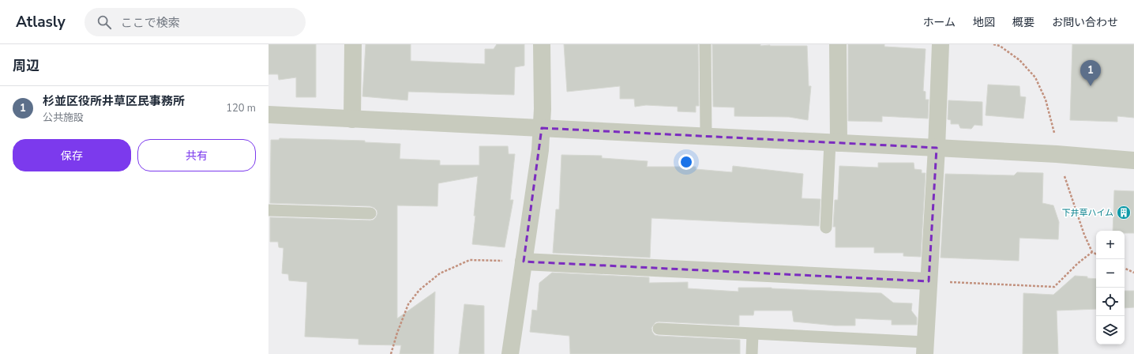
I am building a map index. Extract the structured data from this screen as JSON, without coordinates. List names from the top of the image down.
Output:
{
  "places": {
    "building": ["下井草ハイム"]
  },
  "page": {
    "header": "Atlasly",
    "search": "ここで検索",
    "nav": [
      "ホーム",
      "地図",
      "概要",
      "お問い合わせ"
    ],
    "heading": "周辺",
    "pins": "1",
    "list": [
      {
        "mark": "1",
        "name": "杉並区役所井草区民事務所",
        "note": "公共施設",
        "value": "120 m"
      }
    ],
    "buttons": ["保存", "共有"],
    "map_buttons": ["+", "−"]
  }
}
